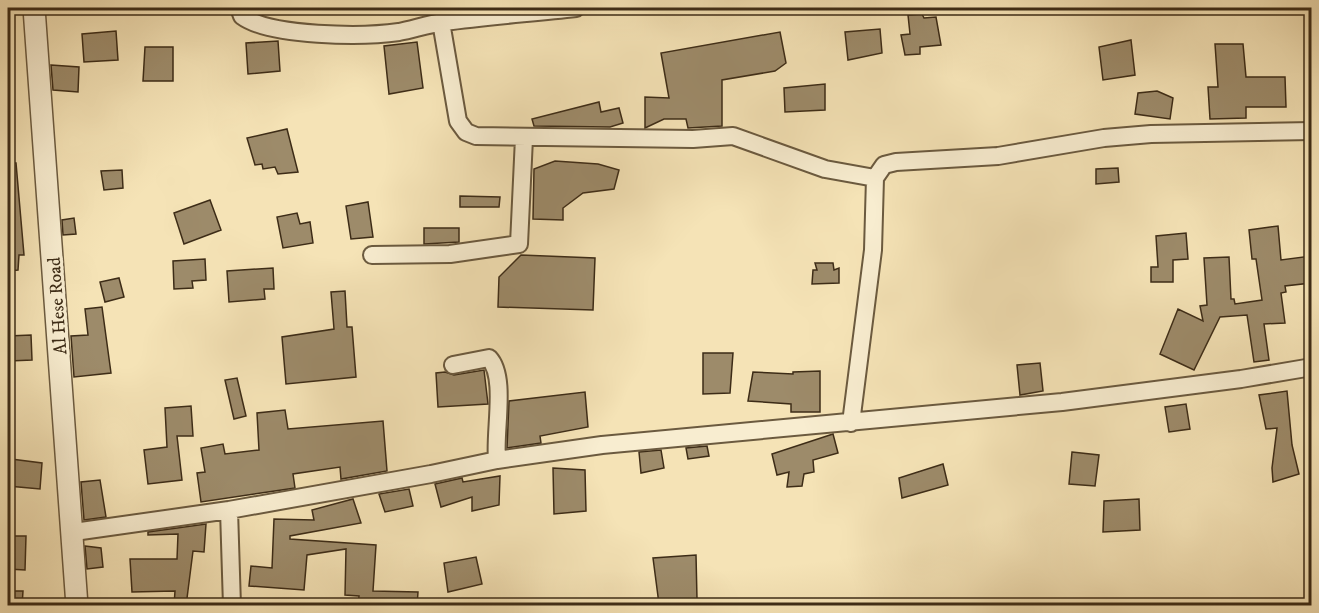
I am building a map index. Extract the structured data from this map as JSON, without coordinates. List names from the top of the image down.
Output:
{
  "streets": {
    "street": ["Al Hese Road"]
  }
}
